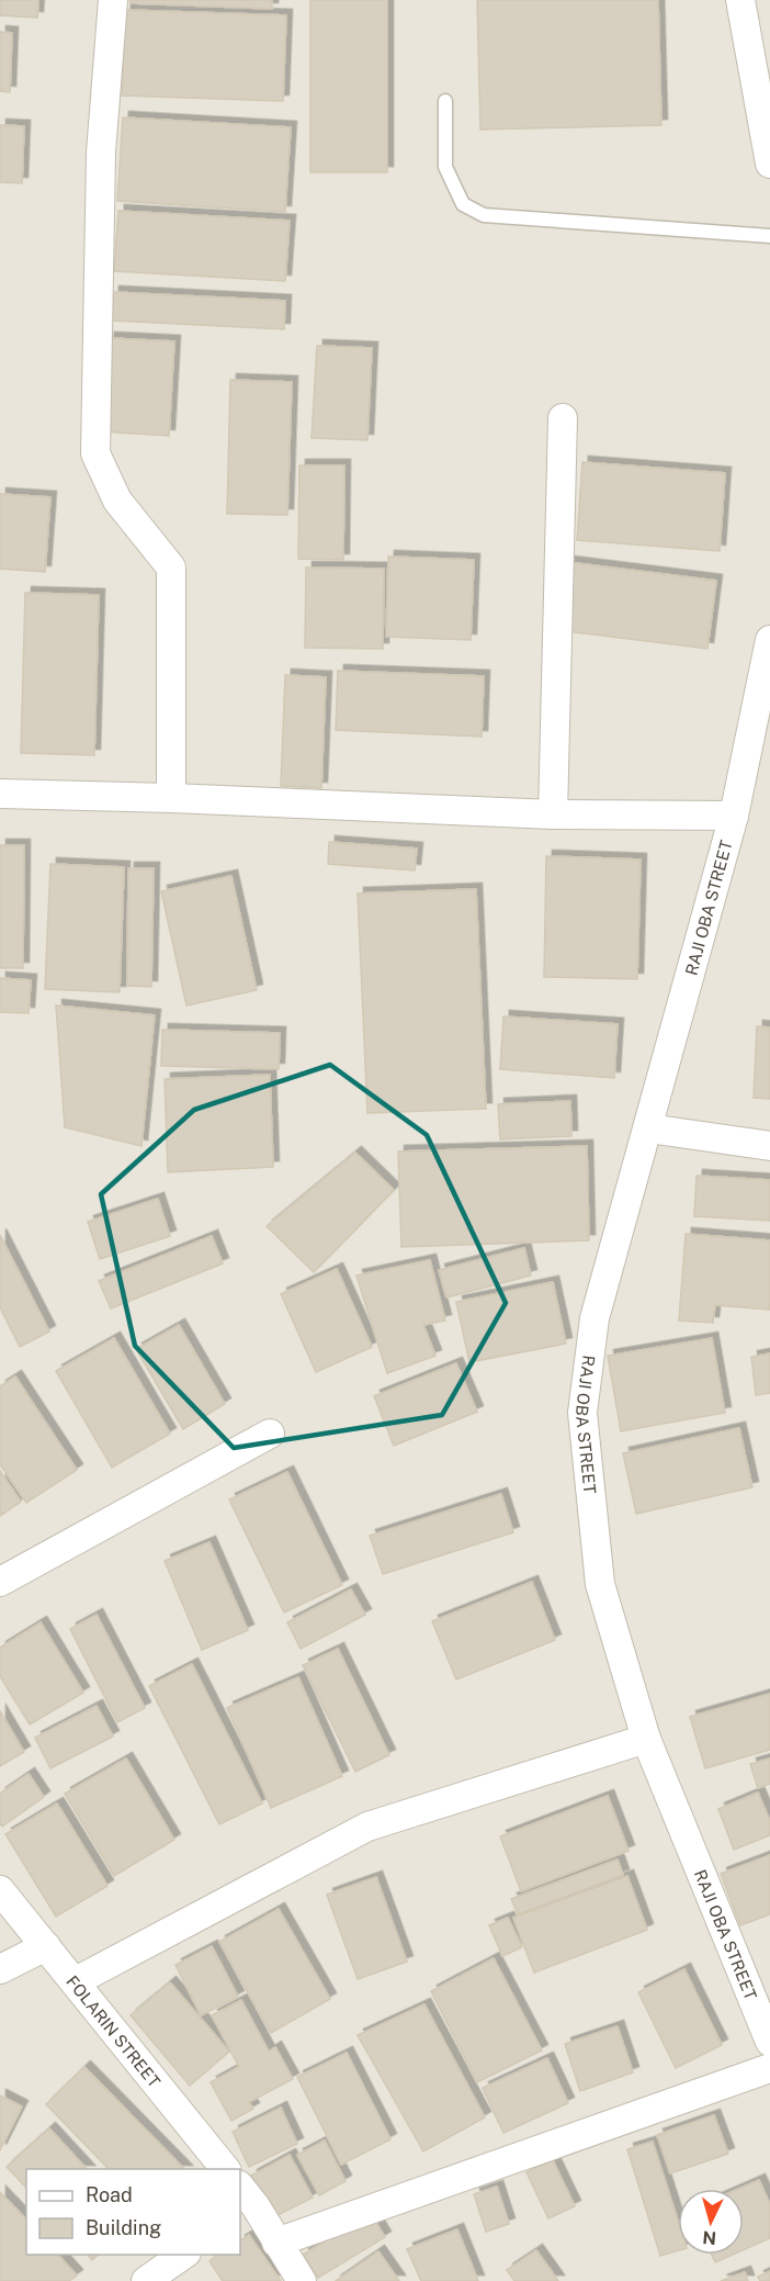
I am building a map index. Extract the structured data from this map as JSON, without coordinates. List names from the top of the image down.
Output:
{
  "streets": {
    "street": ["RAJI OBA STREET", "FOLARIN STREET"]
  },
  "legend": ["Road", "Building"],
  "north": "bottom"
}
